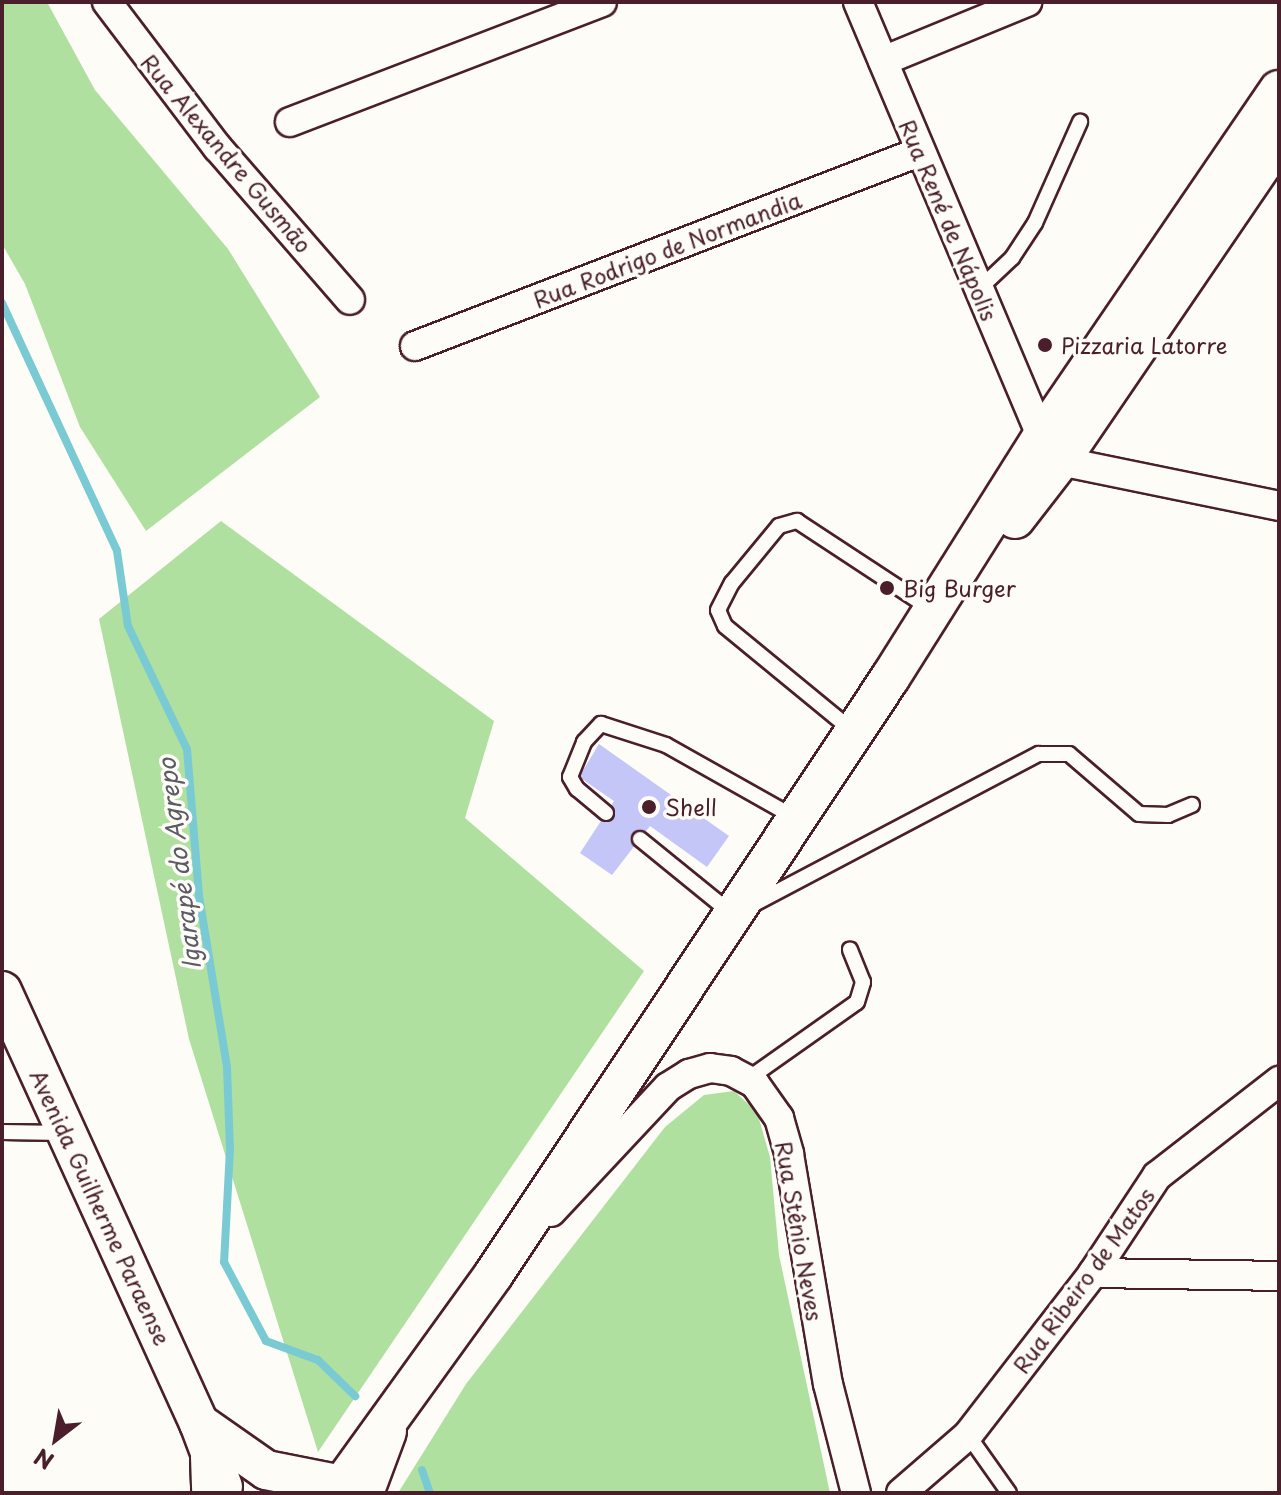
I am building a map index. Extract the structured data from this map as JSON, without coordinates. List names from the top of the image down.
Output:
{
  "streets": {
    "main road": ["Avenida Guilherme Paraense"],
    "street": [
      "Rua Alexandre Gusmão",
      "Rua René de Nápolis",
      "Rua Rodrigo de Normandia",
      "Rua Stênio Neves",
      "Rua Ribeiro de Matos"
    ]
  },
  "crossings": [
    ["Rua René de Nápolis", "Rua Rodrigo de Normandia"]
  ],
  "water": ["Igarapé do Agrepo"],
  "places": ["Pizzaria Latorre", "Big Burger", "Shell"],
  "north": "bottom left"
}
